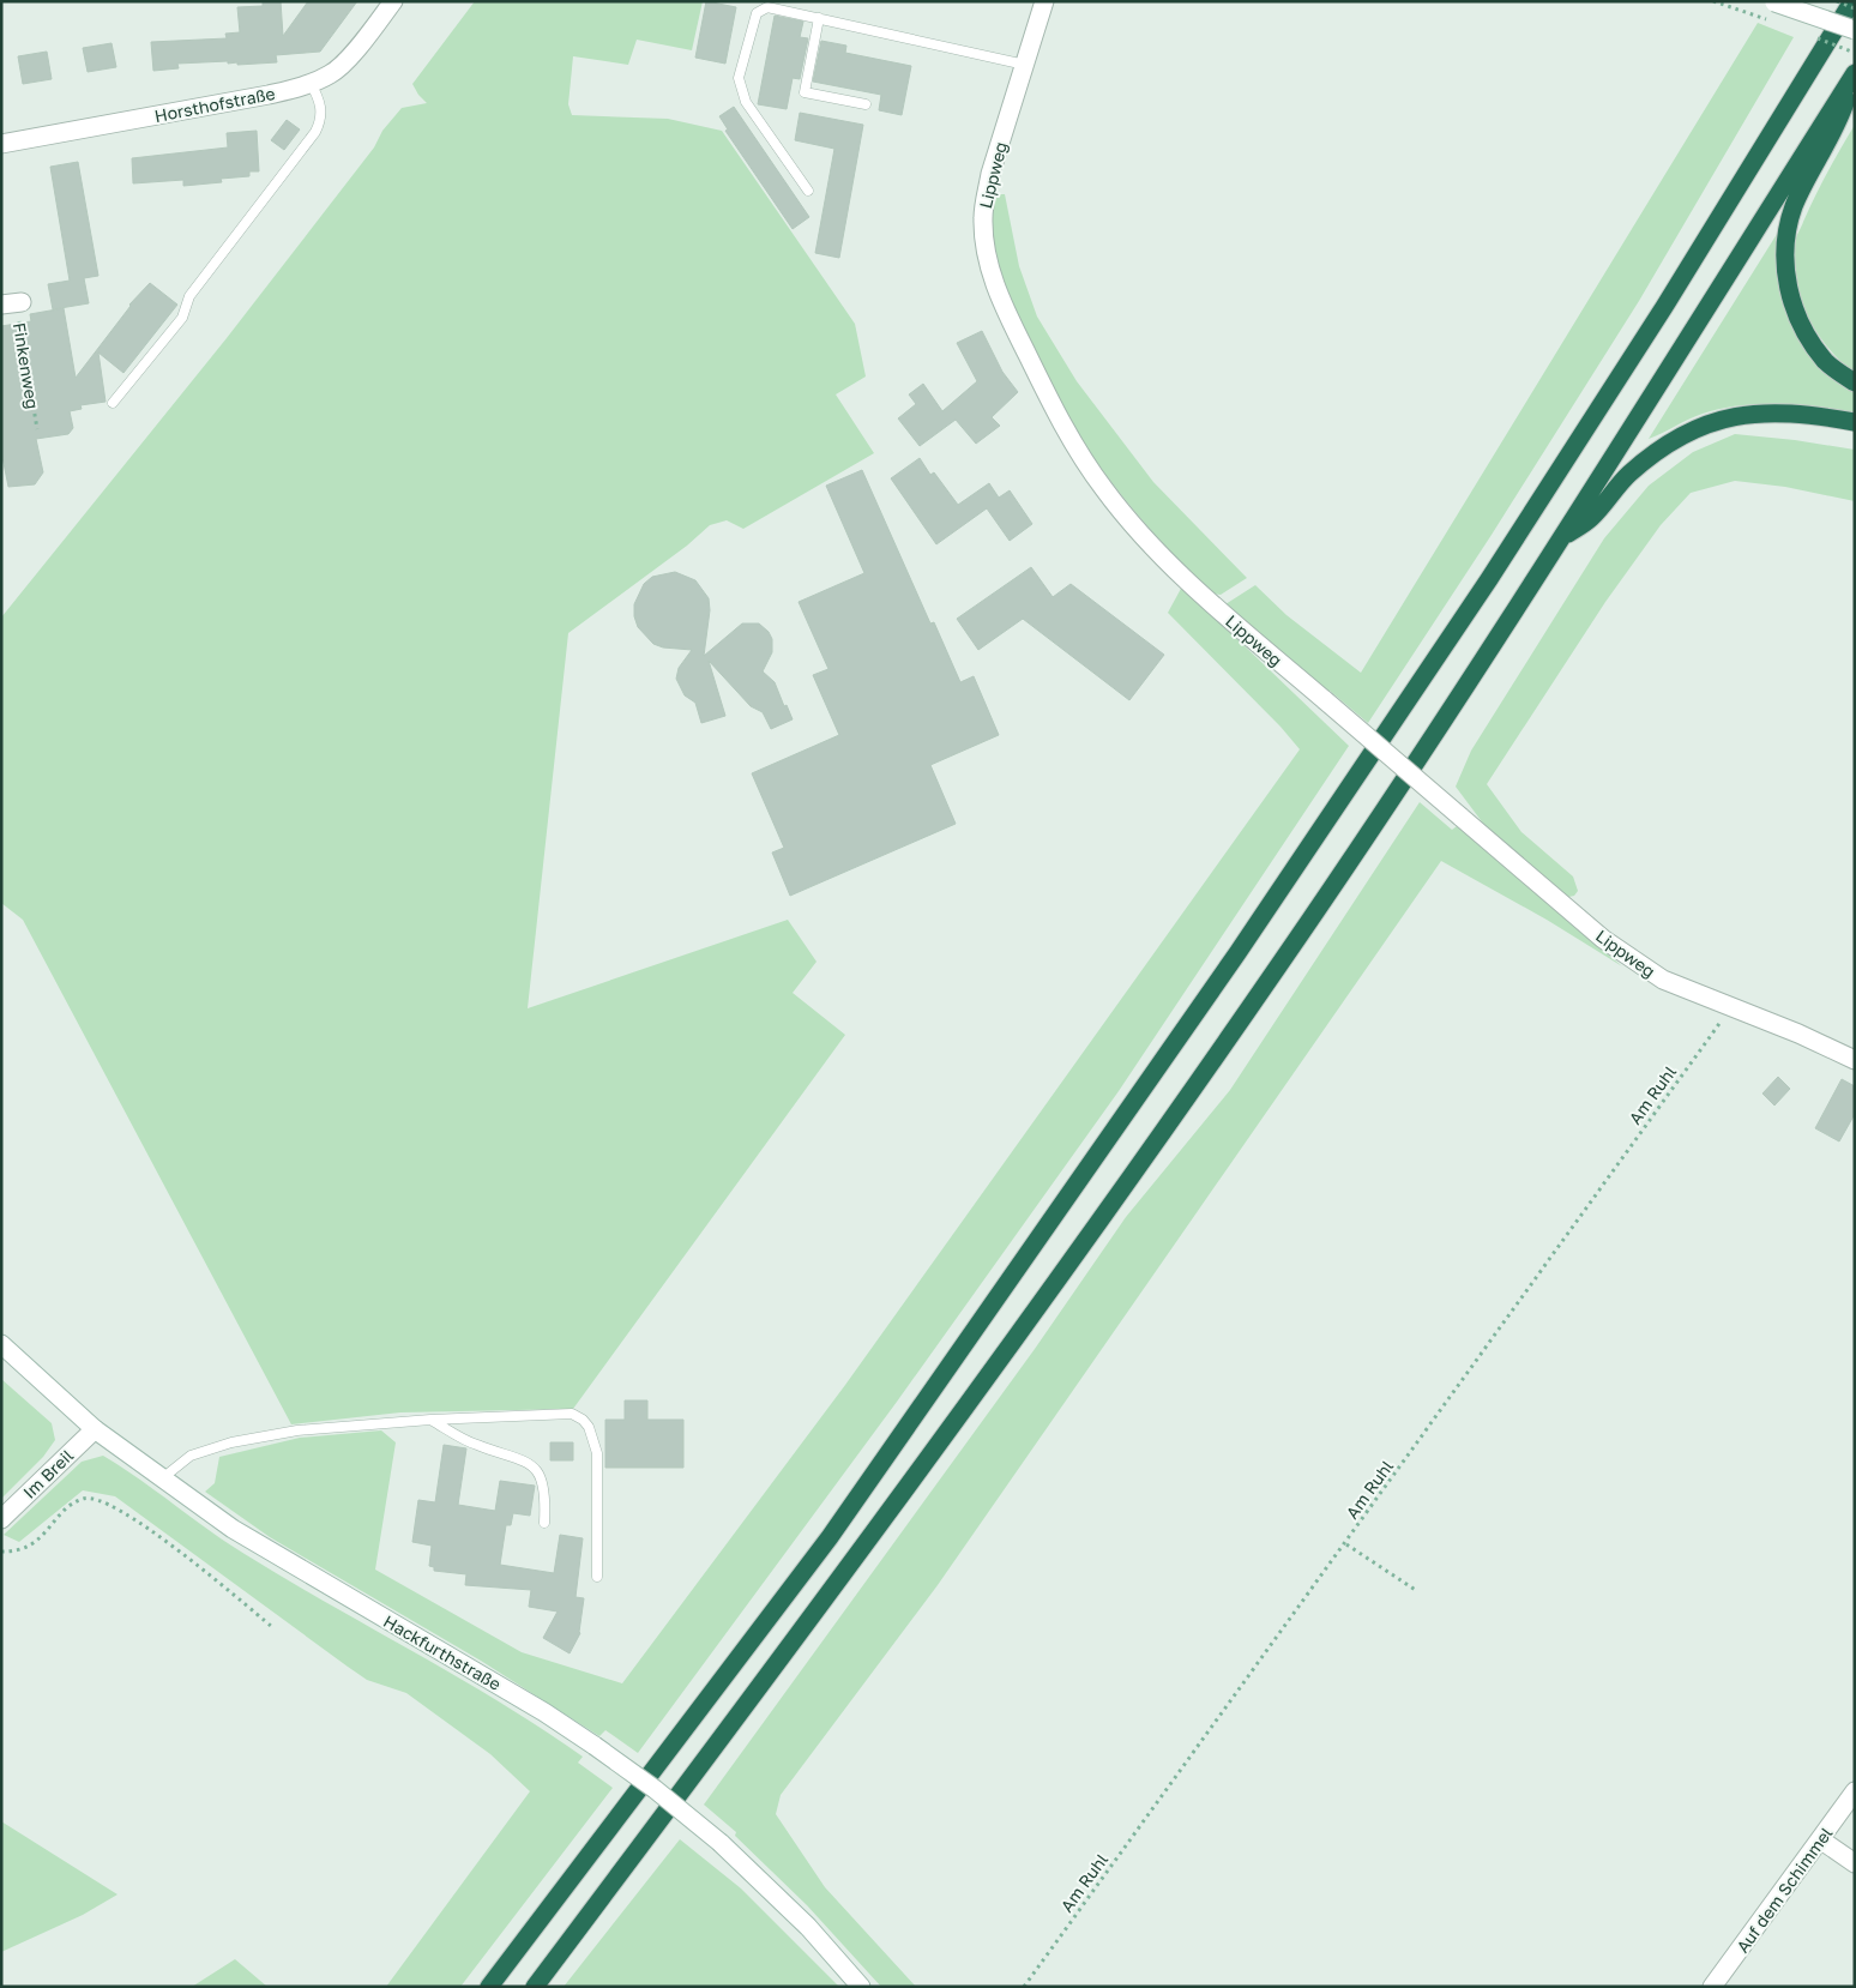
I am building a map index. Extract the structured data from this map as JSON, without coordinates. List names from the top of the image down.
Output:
{
  "streets": {
    "street": [
      "Horsthofstraße",
      "Lippweg",
      "Im Breil",
      "Hackfurthstraße",
      "Auf dem Schimmel"
    ],
    "path": ["Finkenweg", "Am Ruhl"]
  },
  "crossings": [
    ["Lippweg", "Am Ruhl"],
    ["Im Breil", "Hackfurthstraße"]
  ]
}
